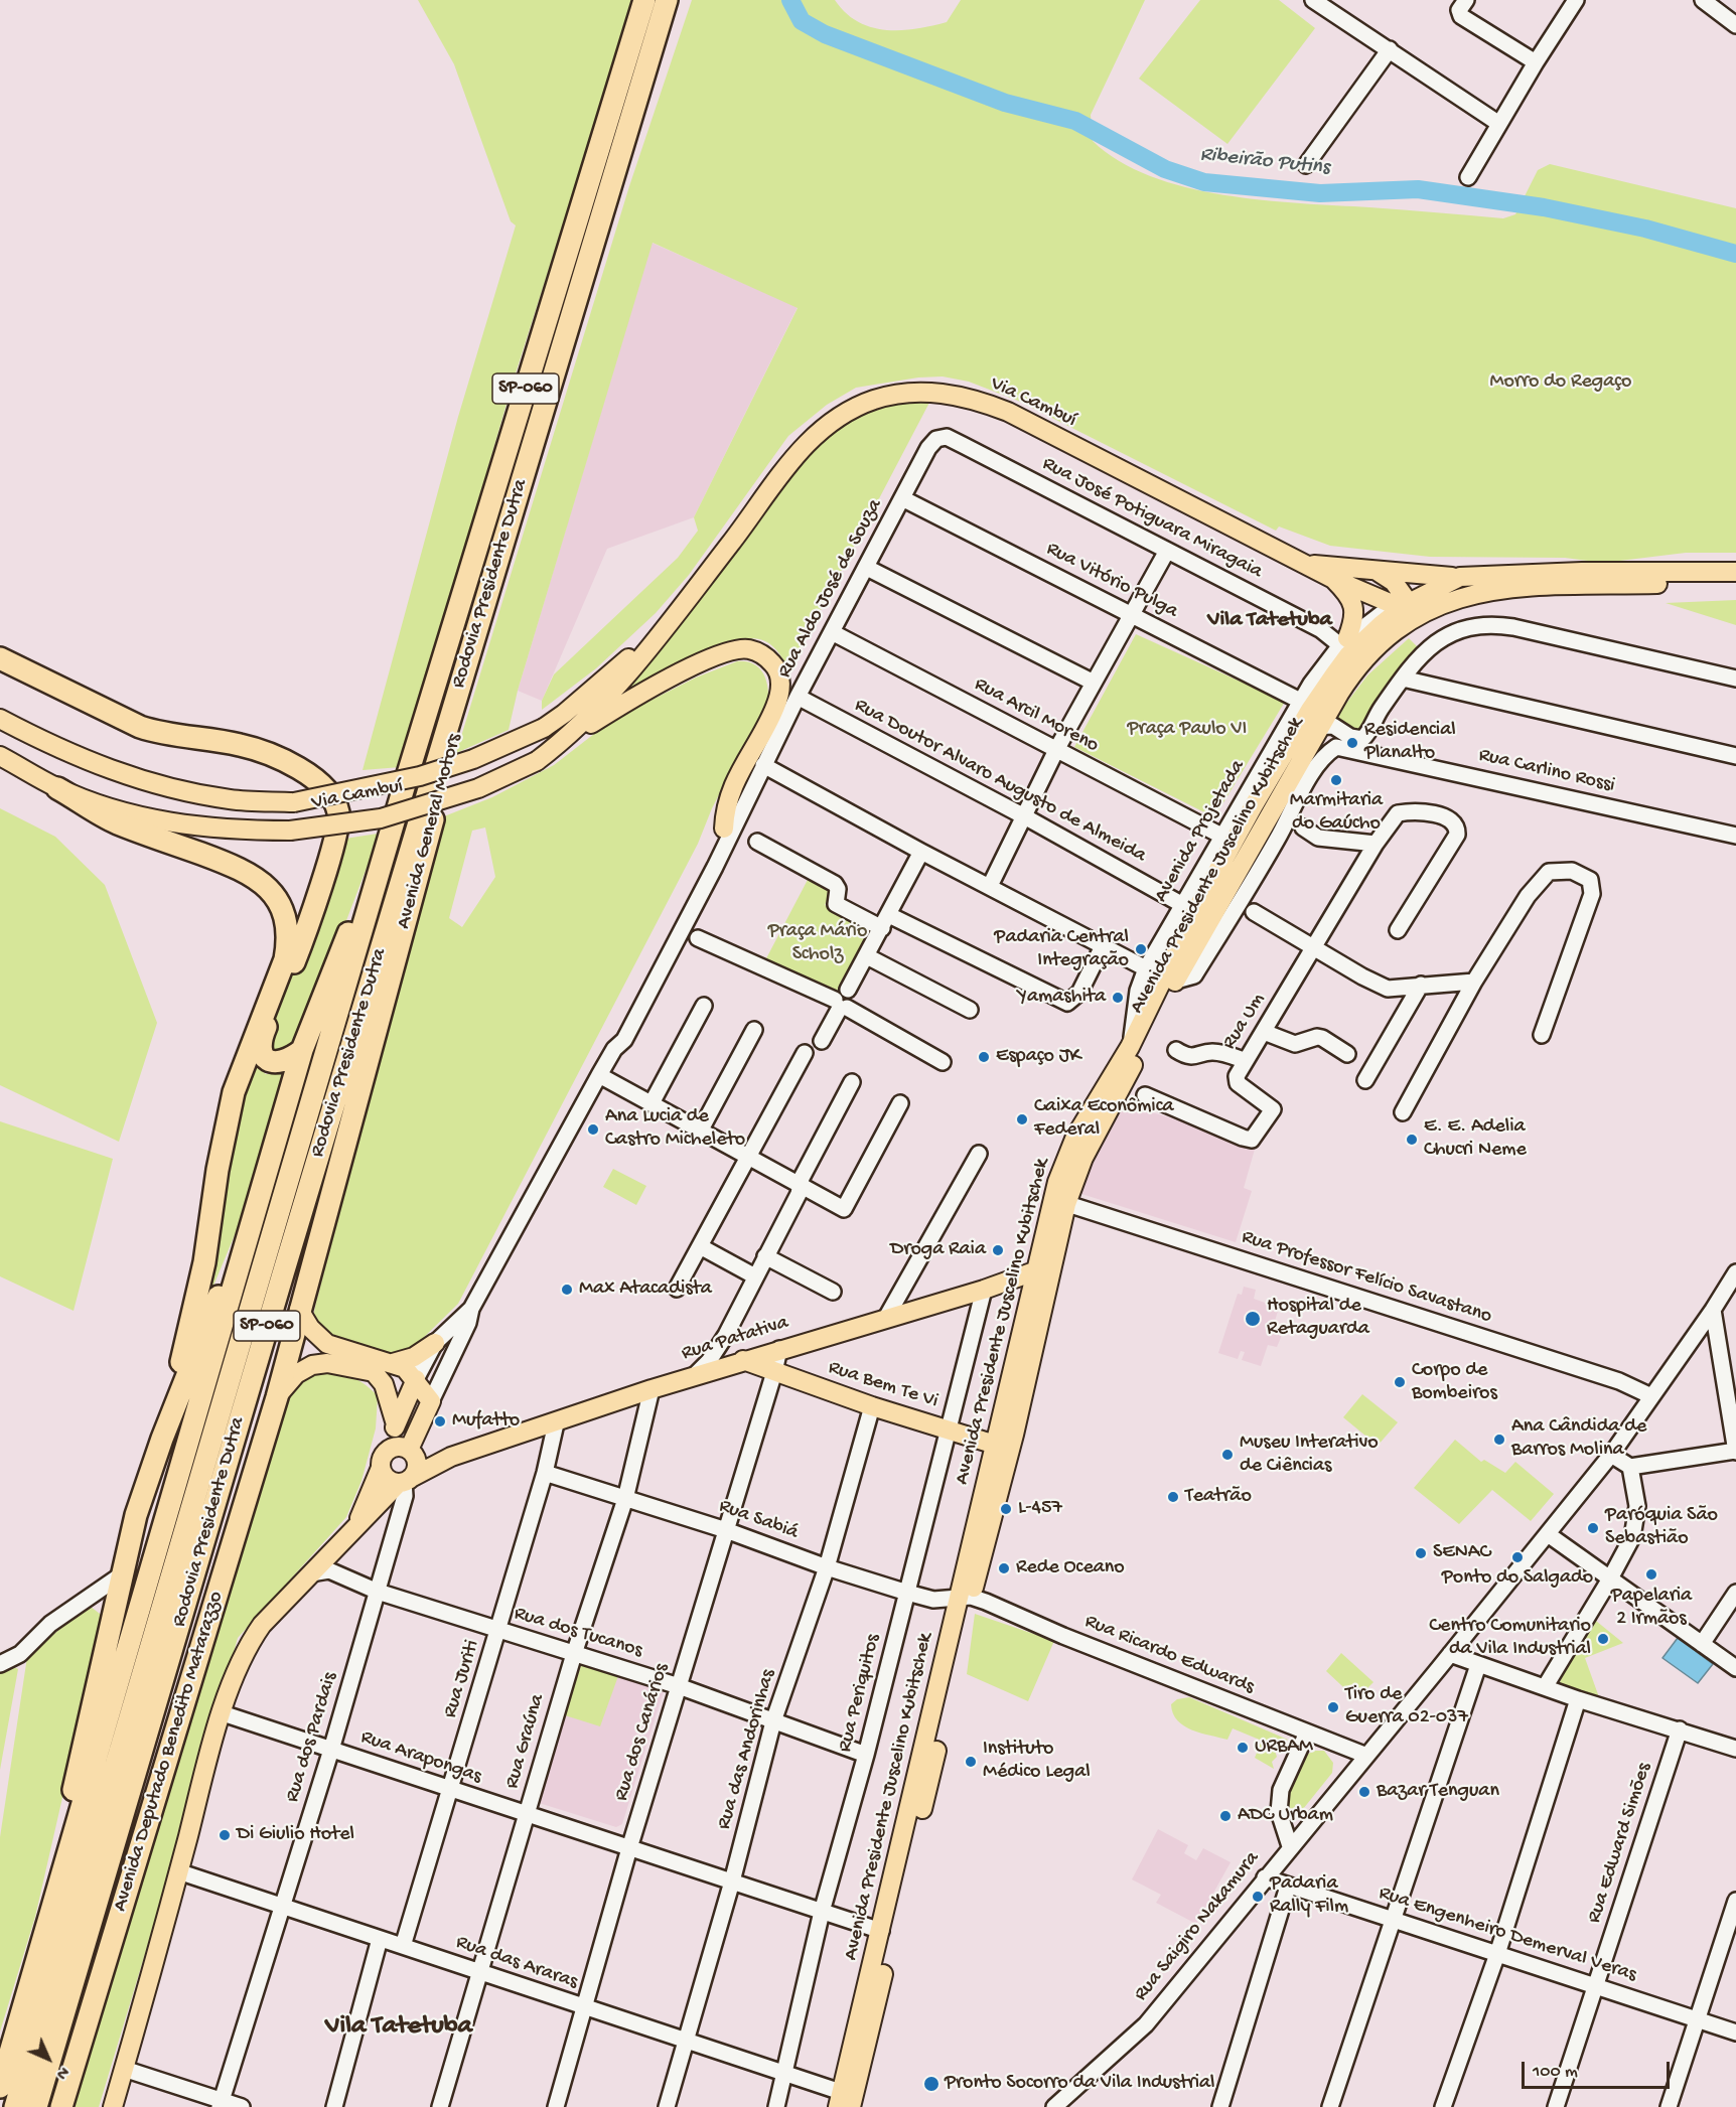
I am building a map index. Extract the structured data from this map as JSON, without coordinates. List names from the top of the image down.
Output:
{
  "streets": {
    "highway": [
      "SP-060",
      "Rodovia Presidente Dutra",
      "Avenida General Motors",
      "Avenida Deputado Benedito Matarazzo"
    ],
    "main road": [
      "Via Cambuí",
      "Avenida Presidente Juscelino Kubitschek",
      "Rua Patativa",
      "Rua Bem Te Vi"
    ],
    "street": [
      "Rua José Potiguara Miragaia",
      "Rua Vitório Pulga",
      "Rua Aldo José de Souza",
      "Rua Arcil Moreno",
      "Rua Carlino Rossi",
      "Rua Doutor Alvaro Augusto de Almeida",
      "Avenida Projetada",
      "Rua Um",
      "Rua Professor Felício Savastano",
      "Rua Sabiá",
      "Rua dos Tucanos",
      "Rua Ricardo Edwards",
      "Rua Juriti",
      "Rua Periquitos",
      "Rua dos Canários",
      "Rua dos Pardais",
      "Rua Graúna",
      "Rua das Andorinhas",
      "Rua Arapongas",
      "Rua Edward Simões",
      "Rua Saigiro Nakamura",
      "Rua Engenheiro Demerval Veras",
      "Rua das Araras"
    ]
  },
  "crossings": [
    ["Via Cambuí", "Avenida Presidente Juscelino Kubitschek"],
    ["Rua José Potiguara Miragaia", "Rua Aldo José de Souza"],
    ["Rua Vitório Pulga", "Rua Aldo José de Souza"],
    ["Rodovia Presidente Dutra", "Avenida General Motors"],
    ["Rua Aldo José de Souza", "Rua Arcil Moreno"],
    ["Rua Aldo José de Souza", "Rua Doutor Alvaro Augusto de Almeida"],
    ["Rua Aldo José de Souza", "Avenida Deputado Benedito Matarazzo"],
    ["Rua Arcil Moreno", "Avenida Projetada"],
    ["Rua Carlino Rossi", "Avenida Presidente Juscelino Kubitschek"],
    ["Rua Doutor Alvaro Augusto de Almeida", "Avenida Projetada"],
    ["Avenida General Motors", "Avenida Deputado Benedito Matarazzo"],
    ["Avenida Projetada", "Avenida Presidente Juscelino Kubitschek"],
    ["Avenida Presidente Juscelino Kubitschek", "Rua Professor Felício Savastano"],
    ["Avenida Presidente Juscelino Kubitschek", "Rua Patativa"],
    ["Avenida Presidente Juscelino Kubitschek", "Rua Bem Te Vi"],
    ["Avenida Presidente Juscelino Kubitschek", "Rua Sabiá"],
    ["Avenida Presidente Juscelino Kubitschek", "Rua Ricardo Edwards"],
    ["Avenida Presidente Juscelino Kubitschek", "Rua Arapongas"],
    ["Avenida Presidente Juscelino Kubitschek", "Rua das Araras"],
    ["Rua Professor Felício Savastano", "Rua Saigiro Nakamura"],
    ["Rua Patativa", "Rua Bem Te Vi"],
    ["Rua Patativa", "Rua Juriti"],
    ["Rua Patativa", "Rua Periquitos"],
    ["Rua Patativa", "Rua dos Canários"],
    ["Rua Patativa", "Rua dos Pardais"],
    ["Rua Patativa", "Rua Graúna"],
    ["Rua Patativa", "Avenida Deputado Benedito Matarazzo"],
    ["Rua Bem Te Vi", "Rua Periquitos"],
    ["Rua Bem Te Vi", "Rua dos Canários"],
    ["Rua Bem Te Vi", "Rua das Andorinhas"],
    ["Rua Sabiá", "Rua Ricardo Edwards"],
    ["Rua Sabiá", "Rua Juriti"],
    ["Rua Sabiá", "Rua Periquitos"],
    ["Rua Sabiá", "Rua dos Canários"],
    ["Rua Sabiá", "Rua Graúna"],
    ["Rua Sabiá", "Rua das Andorinhas"],
    ["Rua dos Tucanos", "Rua Juriti"],
    ["Rua dos Tucanos", "Rua Periquitos"],
    ["Rua dos Tucanos", "Rua dos Canários"],
    ["Rua dos Tucanos", "Rua dos Pardais"],
    ["Rua dos Tucanos", "Rua Graúna"],
    ["Rua dos Tucanos", "Rua das Andorinhas"],
    ["Rua dos Tucanos", "Avenida Deputado Benedito Matarazzo"],
    ["Rua Ricardo Edwards", "Rua Saigiro Nakamura"],
    ["Rua Juriti", "Rua Arapongas"],
    ["Rua Juriti", "Rua das Araras"],
    ["Rua Periquitos", "Rua Arapongas"],
    ["Rua Periquitos", "Rua das Araras"],
    ["Rua dos Canários", "Rua Arapongas"],
    ["Rua dos Canários", "Rua das Araras"],
    ["Rua dos Pardais", "Avenida Deputado Benedito Matarazzo"],
    ["Rua dos Pardais", "Rua Arapongas"],
    ["Rua dos Pardais", "Rua das Araras"],
    ["Rua Graúna", "Rua Arapongas"],
    ["Rua Graúna", "Rua das Araras"],
    ["Rua das Andorinhas", "Rua Arapongas"],
    ["Rua das Andorinhas", "Rua das Araras"],
    ["Avenida Deputado Benedito Matarazzo", "Rua Arapongas"],
    ["Avenida Deputado Benedito Matarazzo", "Rua das Araras"],
    ["Rua Edward Simões", "Rua Engenheiro Demerval Veras"],
    ["Rua Saigiro Nakamura", "Rua Engenheiro Demerval Veras"]
  ],
  "districts": ["Vila Tatetuba", "Vila Tatetuba"],
  "water": ["Ribeirão Putins"],
  "parks": ["Morro do Regaço", "Praça Paulo VI", "Praça Mário Scholz"],
  "places": [
    "Residencial Planalto",
    "Marmitaria do Gaúcho",
    "Padaria Central Integração",
    "Yamashita",
    "Espaço JK",
    "Caixa Econômica Federal",
    "Ana Lucia de Castro Micheleto",
    "E. E. Adelia Chucri Neme",
    "Droga Raia",
    "Max Atacadista",
    "Hospital de Retaguarda",
    "Corpo de Bombeiros",
    "Mufatto",
    "Ana Cândida de Barros Molina",
    "Museu Interativo de Ciências",
    "Teatrão",
    "L-457",
    "Paróquia São Sebastião",
    "SENAC",
    "Ponto do Salgado",
    "Rede Oceano",
    "Papelaria 2 Irmãos",
    "Centro Comunitario da Vila Industrial",
    "Tiro de Guerra 02-037",
    "URBAM",
    "Instituto Médico Legal",
    "Bazar Tenguan",
    "ADC Urbam",
    "Di Giulio Hotel",
    "Padaria Rally Film",
    "Pronto Socorro da Vila Industrial"
  ],
  "scale_bar": "100 m",
  "north": "bottom right"
}
